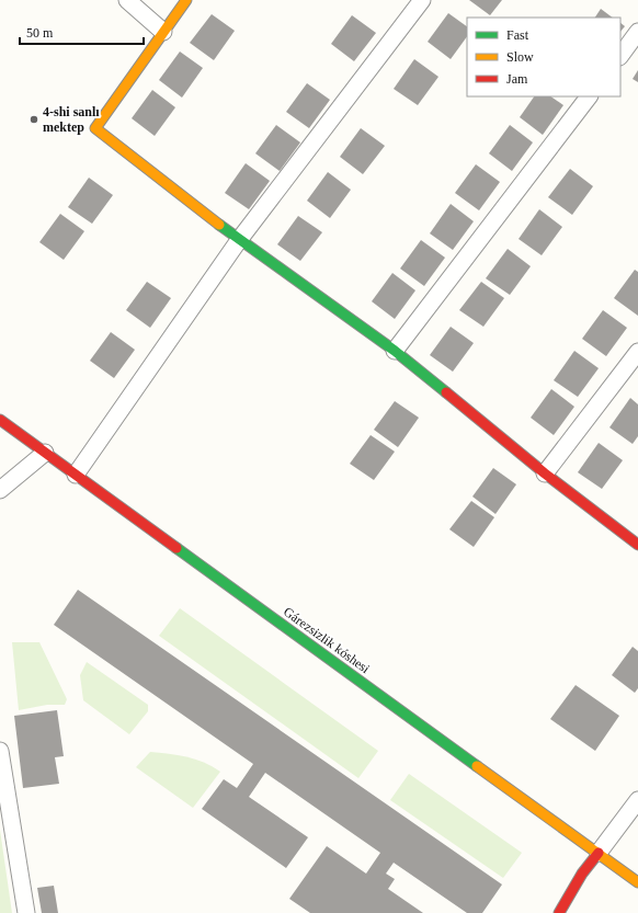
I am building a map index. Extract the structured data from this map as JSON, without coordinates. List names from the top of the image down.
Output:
{
  "streets": {
    "street": ["Gárezsizlik kóshesi"]
  },
  "places": ["4-shi sanlı mektep"],
  "legend": ["Fast", "Slow", "Jam"],
  "scale_bar": "50 m"
}
